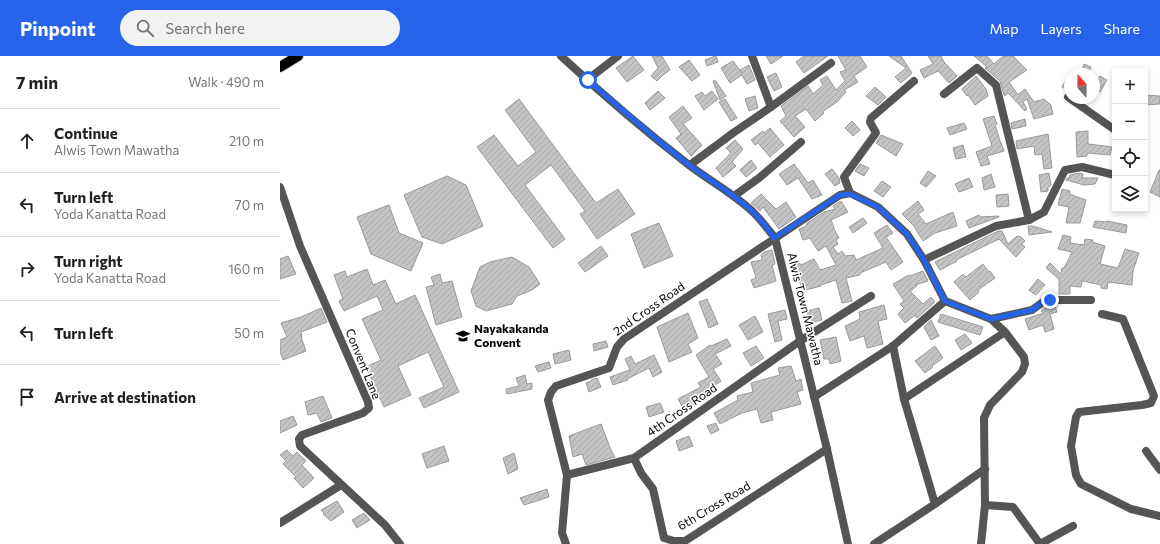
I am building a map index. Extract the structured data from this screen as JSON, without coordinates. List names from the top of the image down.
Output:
{
  "streets": {
    "street": [
      "2nd Cross Road",
      "Alwis Town Mawatha",
      "Convent Lane",
      "4th Cross Road",
      "6th Cross Road"
    ]
  },
  "crossings": [
    ["2nd Cross Road", "Alwis Town Mawatha"],
    ["2nd Cross Road", "4th Cross Road"],
    ["Alwis Town Mawatha", "4th Cross Road"],
    ["Alwis Town Mawatha", "6th Cross Road"],
    ["4th Cross Road", "6th Cross Road"]
  ],
  "places": {
    "school or university": ["Nayakakanda Convent"]
  },
  "north": "top",
  "page": {
    "header": "Pinpoint",
    "search": "Search here",
    "nav": ["Map", "Layers", "Share"],
    "heading": ["7 min", "Walk · 490 m"],
    "map_buttons": ["+", "−"],
    "list": [
      ["Continue", "Alwis Town Mawatha", "210 m"],
      ["Turn left", "Yoda Kanatta Road", "70 m"],
      ["Turn right", "Yoda Kanatta Road", "160 m"],
      ["Turn left", "50 m"],
      "Arrive at destination"
    ]
  }
}
